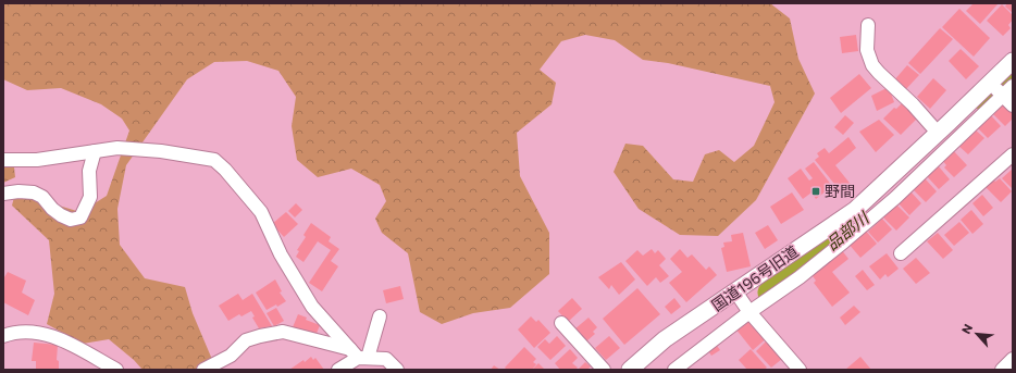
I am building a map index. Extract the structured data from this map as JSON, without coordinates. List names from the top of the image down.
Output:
{
  "streets": {
    "street": ["国道196号旧道"]
  },
  "water": ["品部川"],
  "places": {
    "transit": ["野間"]
  },
  "north": "top left"
}
